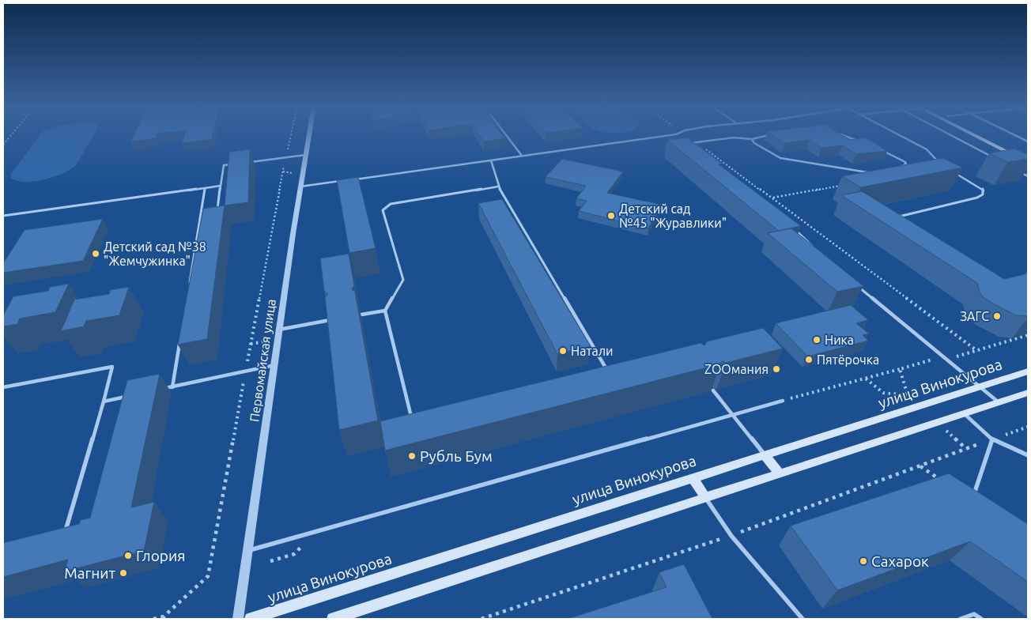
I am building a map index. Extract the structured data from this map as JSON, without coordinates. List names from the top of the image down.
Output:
{
  "streets": {
    "main road": ["улица Винокурова"],
    "street": ["Первомайская улица"]
  },
  "places": [
    "Детский сад №45 \"Журавлики\"",
    "Детский сад №38 \"Жемчужинка\"",
    "ЗАГС",
    "Ника",
    "Натали",
    "Пятёрочка",
    "ZOOмания",
    "Рубль Бум",
    "Глория",
    "Сахарок",
    "Магнит"
  ]
}
